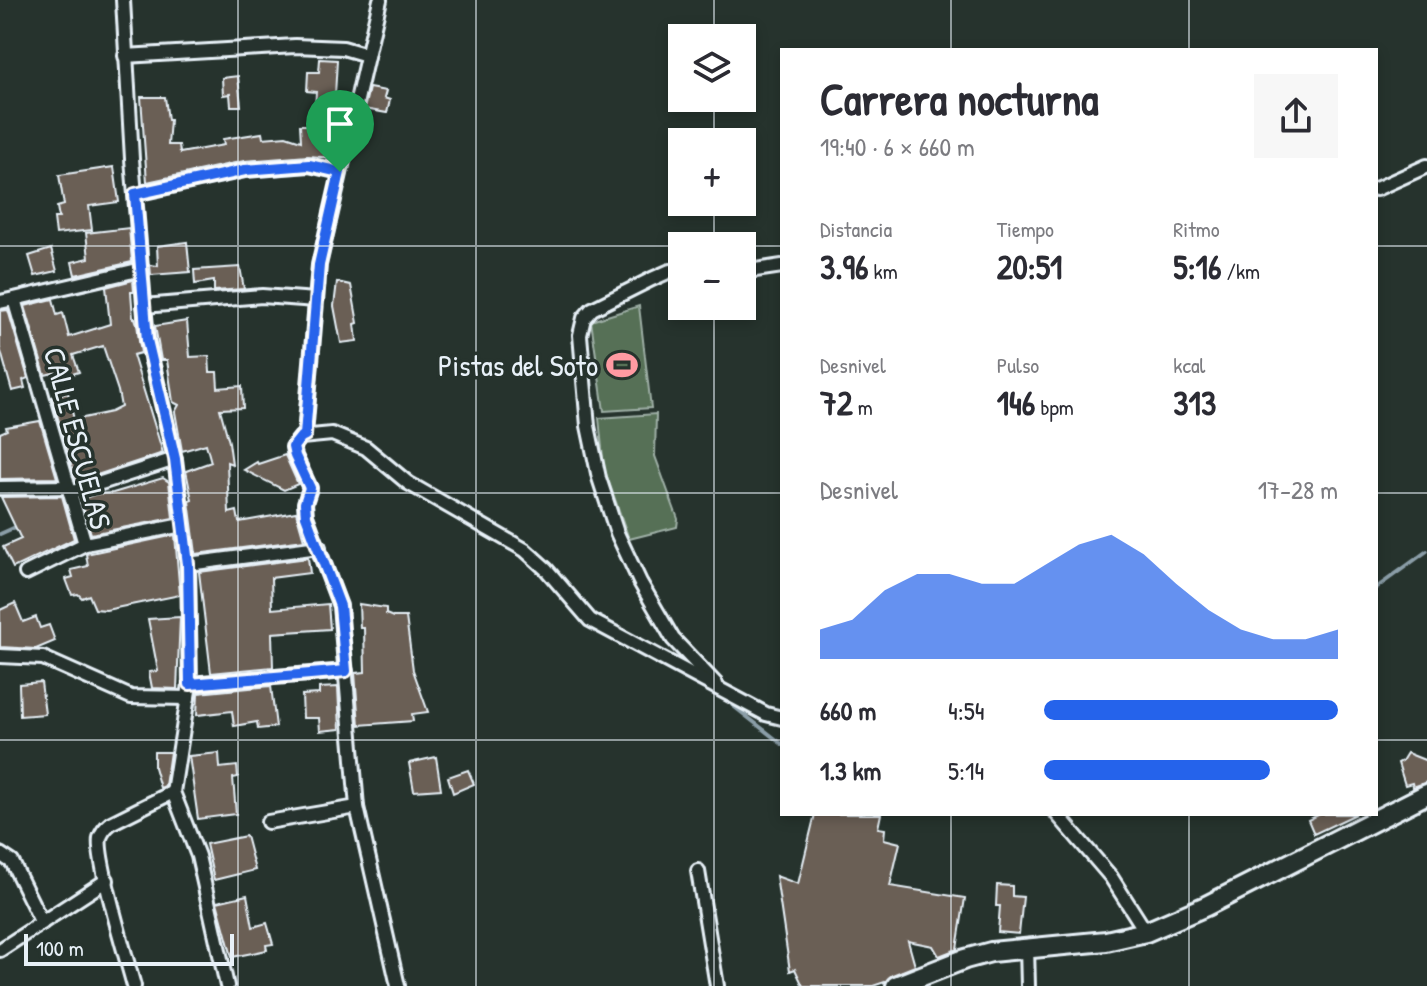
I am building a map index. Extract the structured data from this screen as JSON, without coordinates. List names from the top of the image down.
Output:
{
  "streets": {
    "street": ["CALLE ESCUELAS"]
  },
  "places": {
    "sports": ["Pistas del Soto"]
  },
  "scale_bar": "100 m",
  "page": {
    "map_buttons": ["+", "−"],
    "heading": ["Carrera nocturna", "19:40 · 6 × 660 m"],
    "stats": [
      ["Distancia", "3.96 km"],
      ["Tiempo", "20:51"],
      ["Ritmo", "5:16 /km"],
      ["Desnivel", "72 m"],
      ["Pulso", "146 bpm"],
      ["kcal", "313"]
    ],
    "chart": ["Desnivel", "17–28 m"],
    "list": [
      {
        "name": "660 m",
        "note": "4:54"
      },
      {
        "name": "1.3 km",
        "note": "5:14"
      }
    ],
    "scale": "100 m"
  }
}
